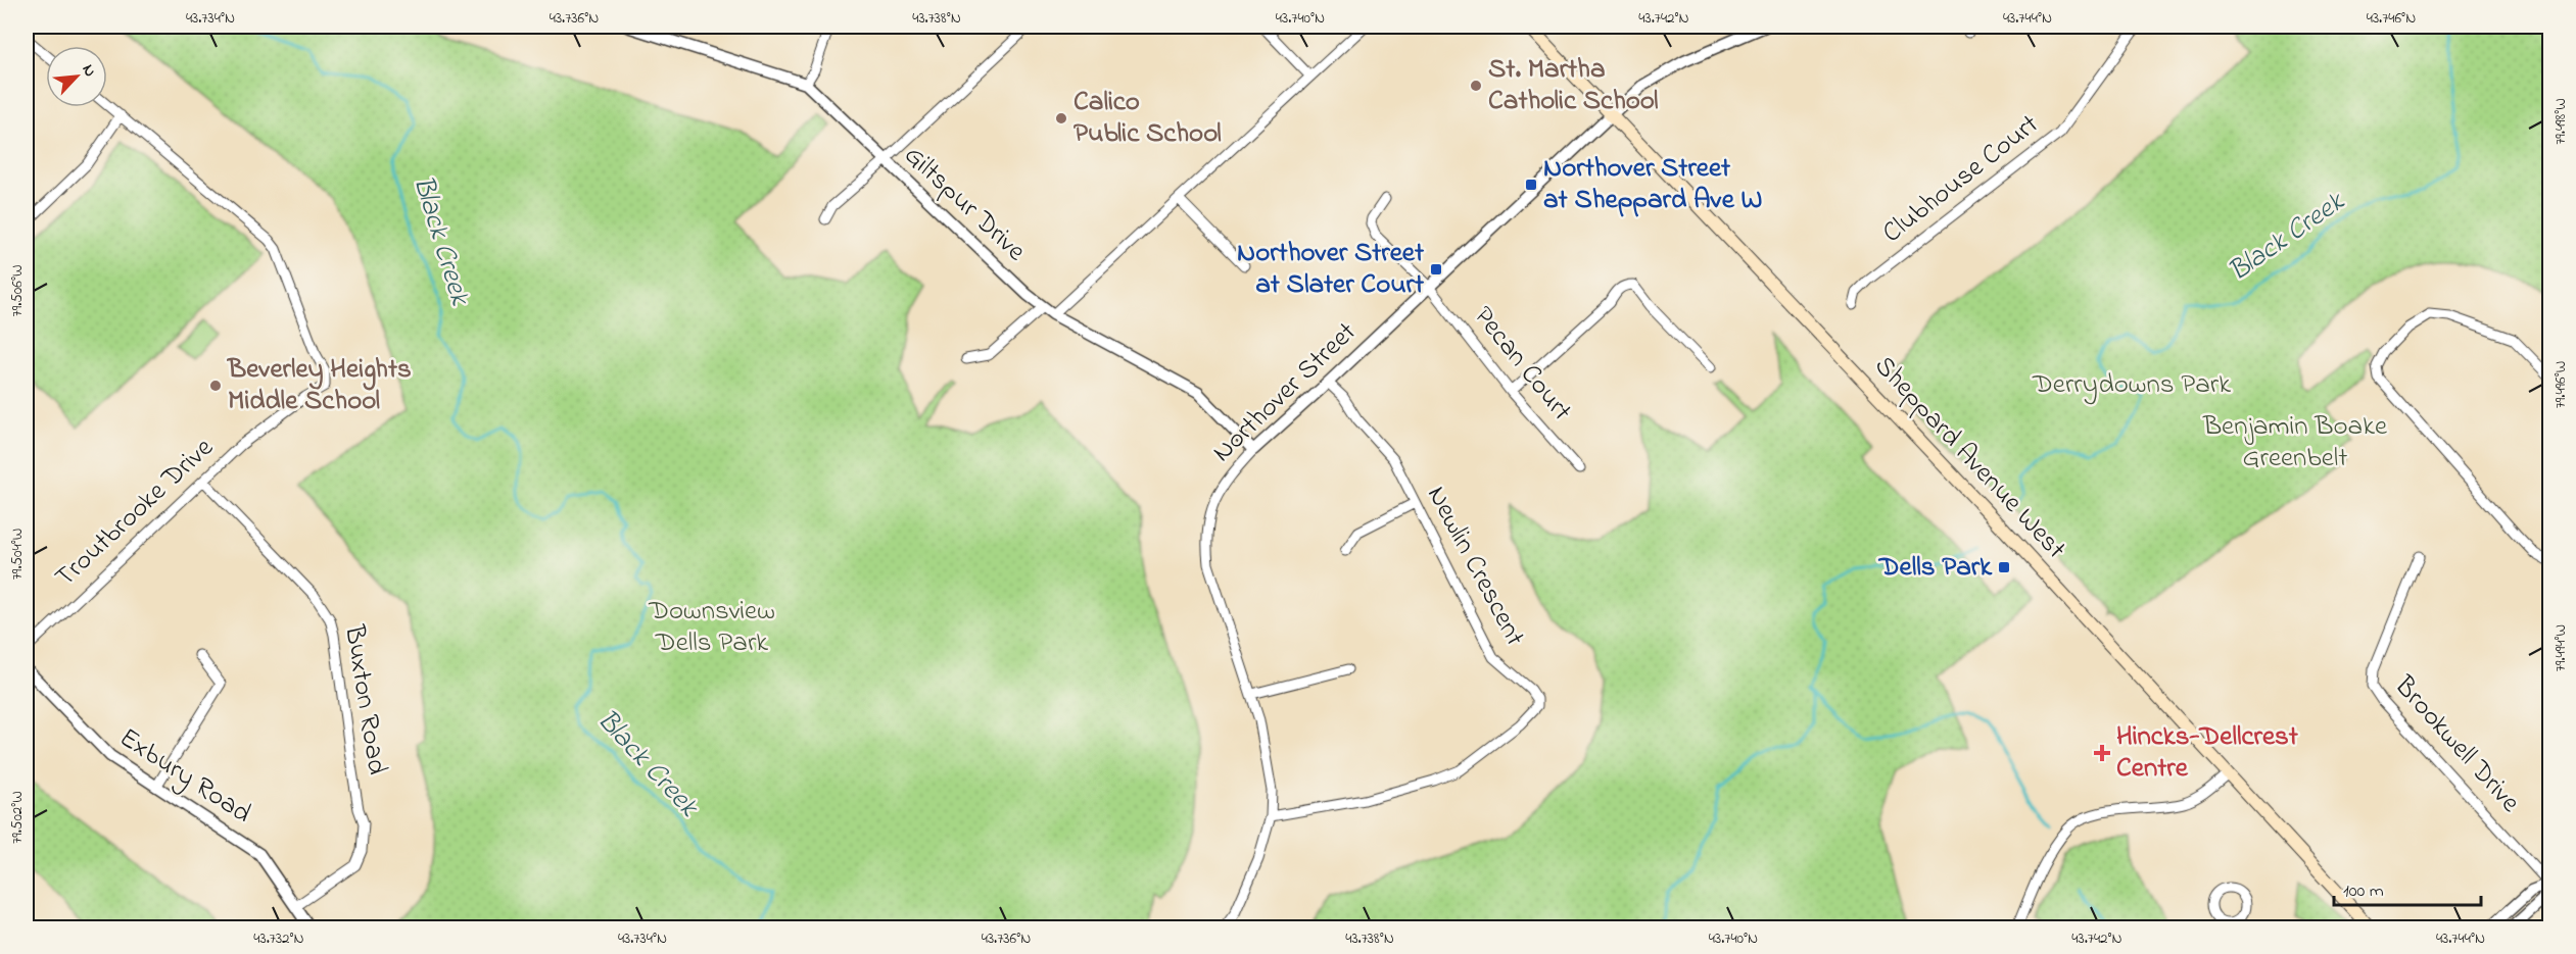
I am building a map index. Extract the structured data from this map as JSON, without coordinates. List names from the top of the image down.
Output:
{
  "streets": {
    "main road": ["Sheppard Avenue West"],
    "street": [
      "Clubhouse Court",
      "Giltspur Drive",
      "Pecan Court",
      "Northover Street",
      "Troutbrooke Drive",
      "Newlin Crescent",
      "Buxton Road",
      "Brookwell Drive",
      "Exbury Road"
    ]
  },
  "crossings": [
    ["Giltspur Drive", "Northover Street"],
    ["Pecan Court", "Northover Street"],
    ["Northover Street", "Sheppard Avenue West"],
    ["Northover Street", "Newlin Crescent"],
    ["Troutbrooke Drive", "Buxton Road"],
    ["Buxton Road", "Exbury Road"]
  ],
  "water": ["Black Creek"],
  "parks": ["Derrydowns Park", "Benjamin Boake Greenbelt", "Downsview Dells Park"],
  "places": {
    "other": ["St. Martha Catholic School", "Calico Public School", "Beverley Heights Middle School"],
    "transit": ["Northover Street at Sheppard Ave W", "Northover Street at Slater Court", "Dells Park"],
    "health": ["Hincks-Dellcrest Centre"]
  },
  "scale_bar": "100 m",
  "north": "top right",
  "coordinates": [
    "43.734°N",
    "43.736°N",
    "43.738°N",
    "43.740°N",
    "43.742°N",
    "43.744°N",
    "43.746°N",
    "79.498°W",
    "79.506°W",
    "79.496°W",
    "79.504°W",
    "79.494°W",
    "79.502°W",
    "43.732°N"
  ]
}
